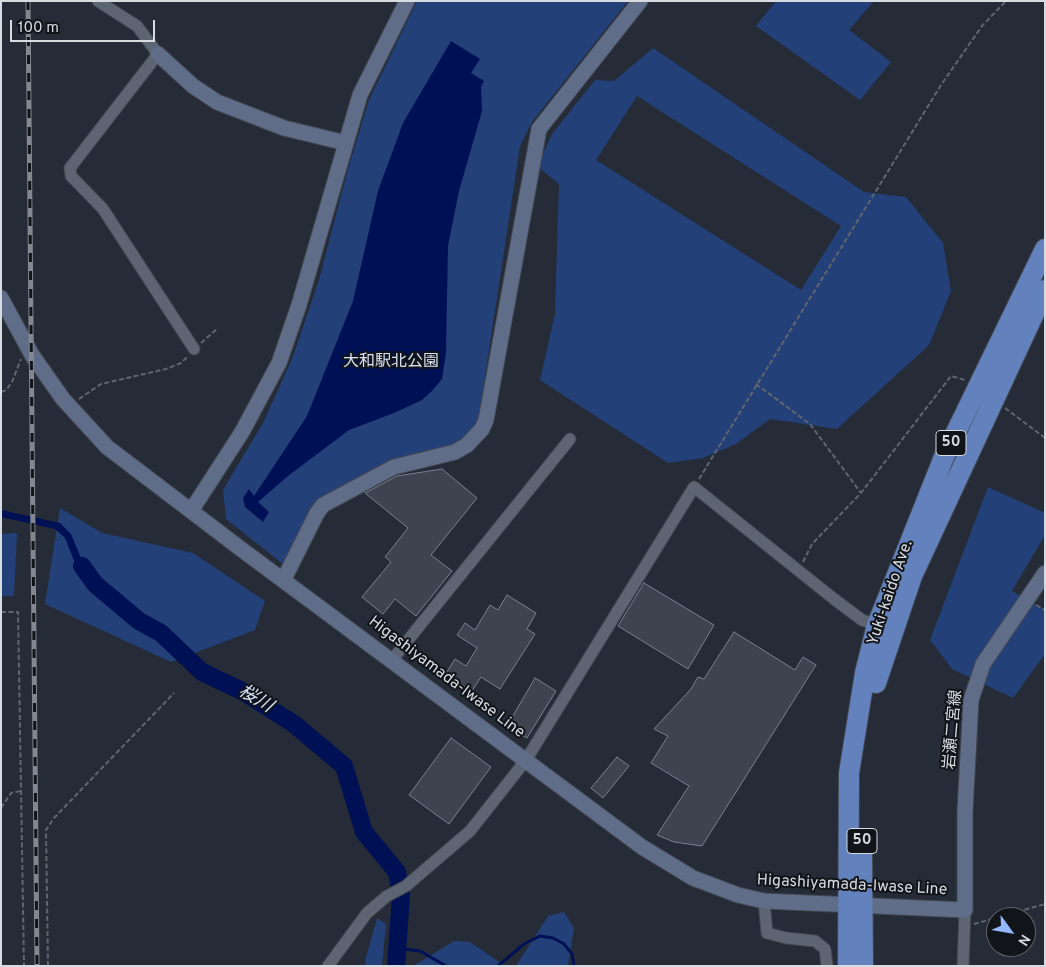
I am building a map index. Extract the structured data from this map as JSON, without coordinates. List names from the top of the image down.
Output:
{
  "streets": {
    "highway": ["50", "Yuki-kaido Ave."],
    "main road": ["Higashiyamada-Iwase Line", "岩瀬二宮線"]
  },
  "crossings": [
    ["Yuki-kaido Ave.", "Higashiyamada-Iwase Line"],
    ["Higashiyamada-Iwase Line", "岩瀬二宮線"]
  ],
  "water": ["桜川"],
  "parks": ["大和駅北公園"],
  "scale_bar": "100 m",
  "north": "bottom right"
}
